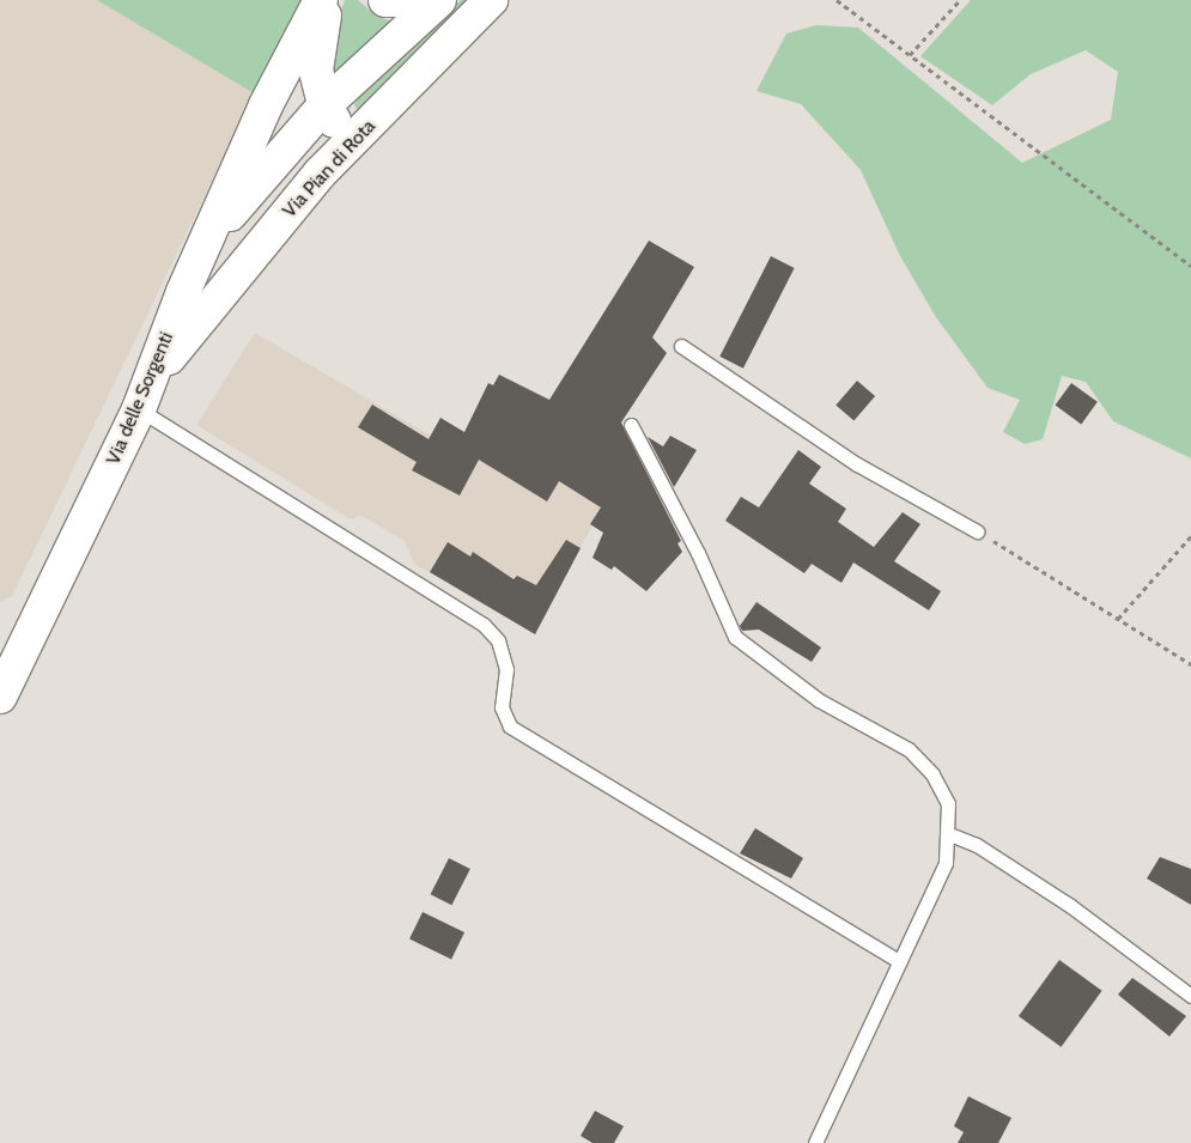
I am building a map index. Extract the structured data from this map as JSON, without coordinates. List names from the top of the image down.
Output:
{
  "streets": {
    "main road": ["Via Pian di Rota", "Via delle Sorgenti"]
  },
  "crossings": [
    ["Via Pian di Rota", "Via delle Sorgenti"]
  ]
}
